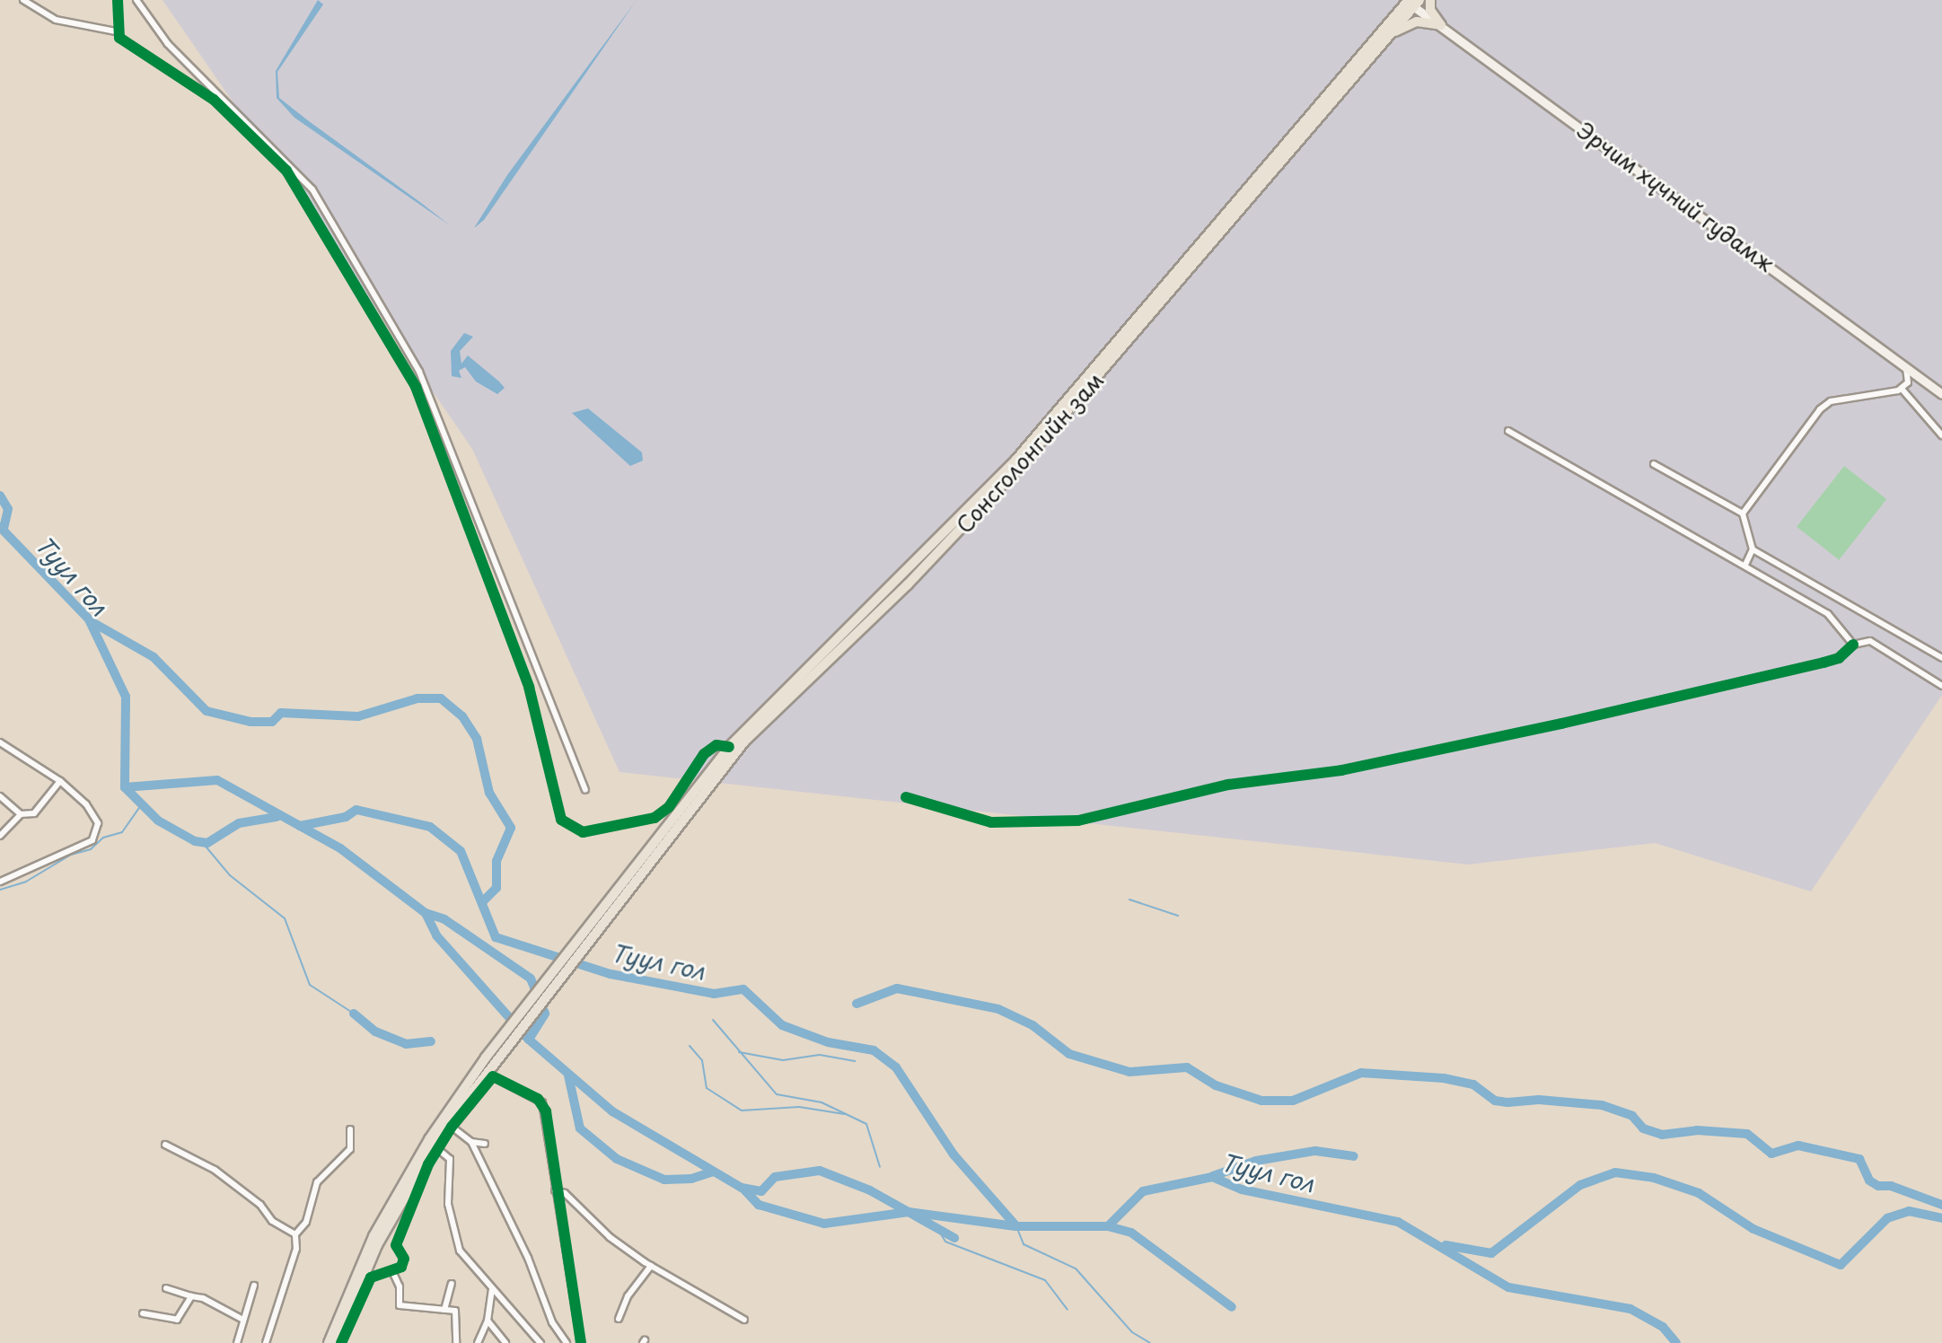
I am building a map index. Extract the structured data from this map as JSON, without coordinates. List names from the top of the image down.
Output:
{
  "streets": {
    "main road": ["Эрчим хүчний гудамж", "Сонсголонгийн зам"]
  },
  "crossings": [
    ["Эрчим хүчний гудамж", "Сонсголонгийн зам"]
  ],
  "water": ["Туул гол"]
}
